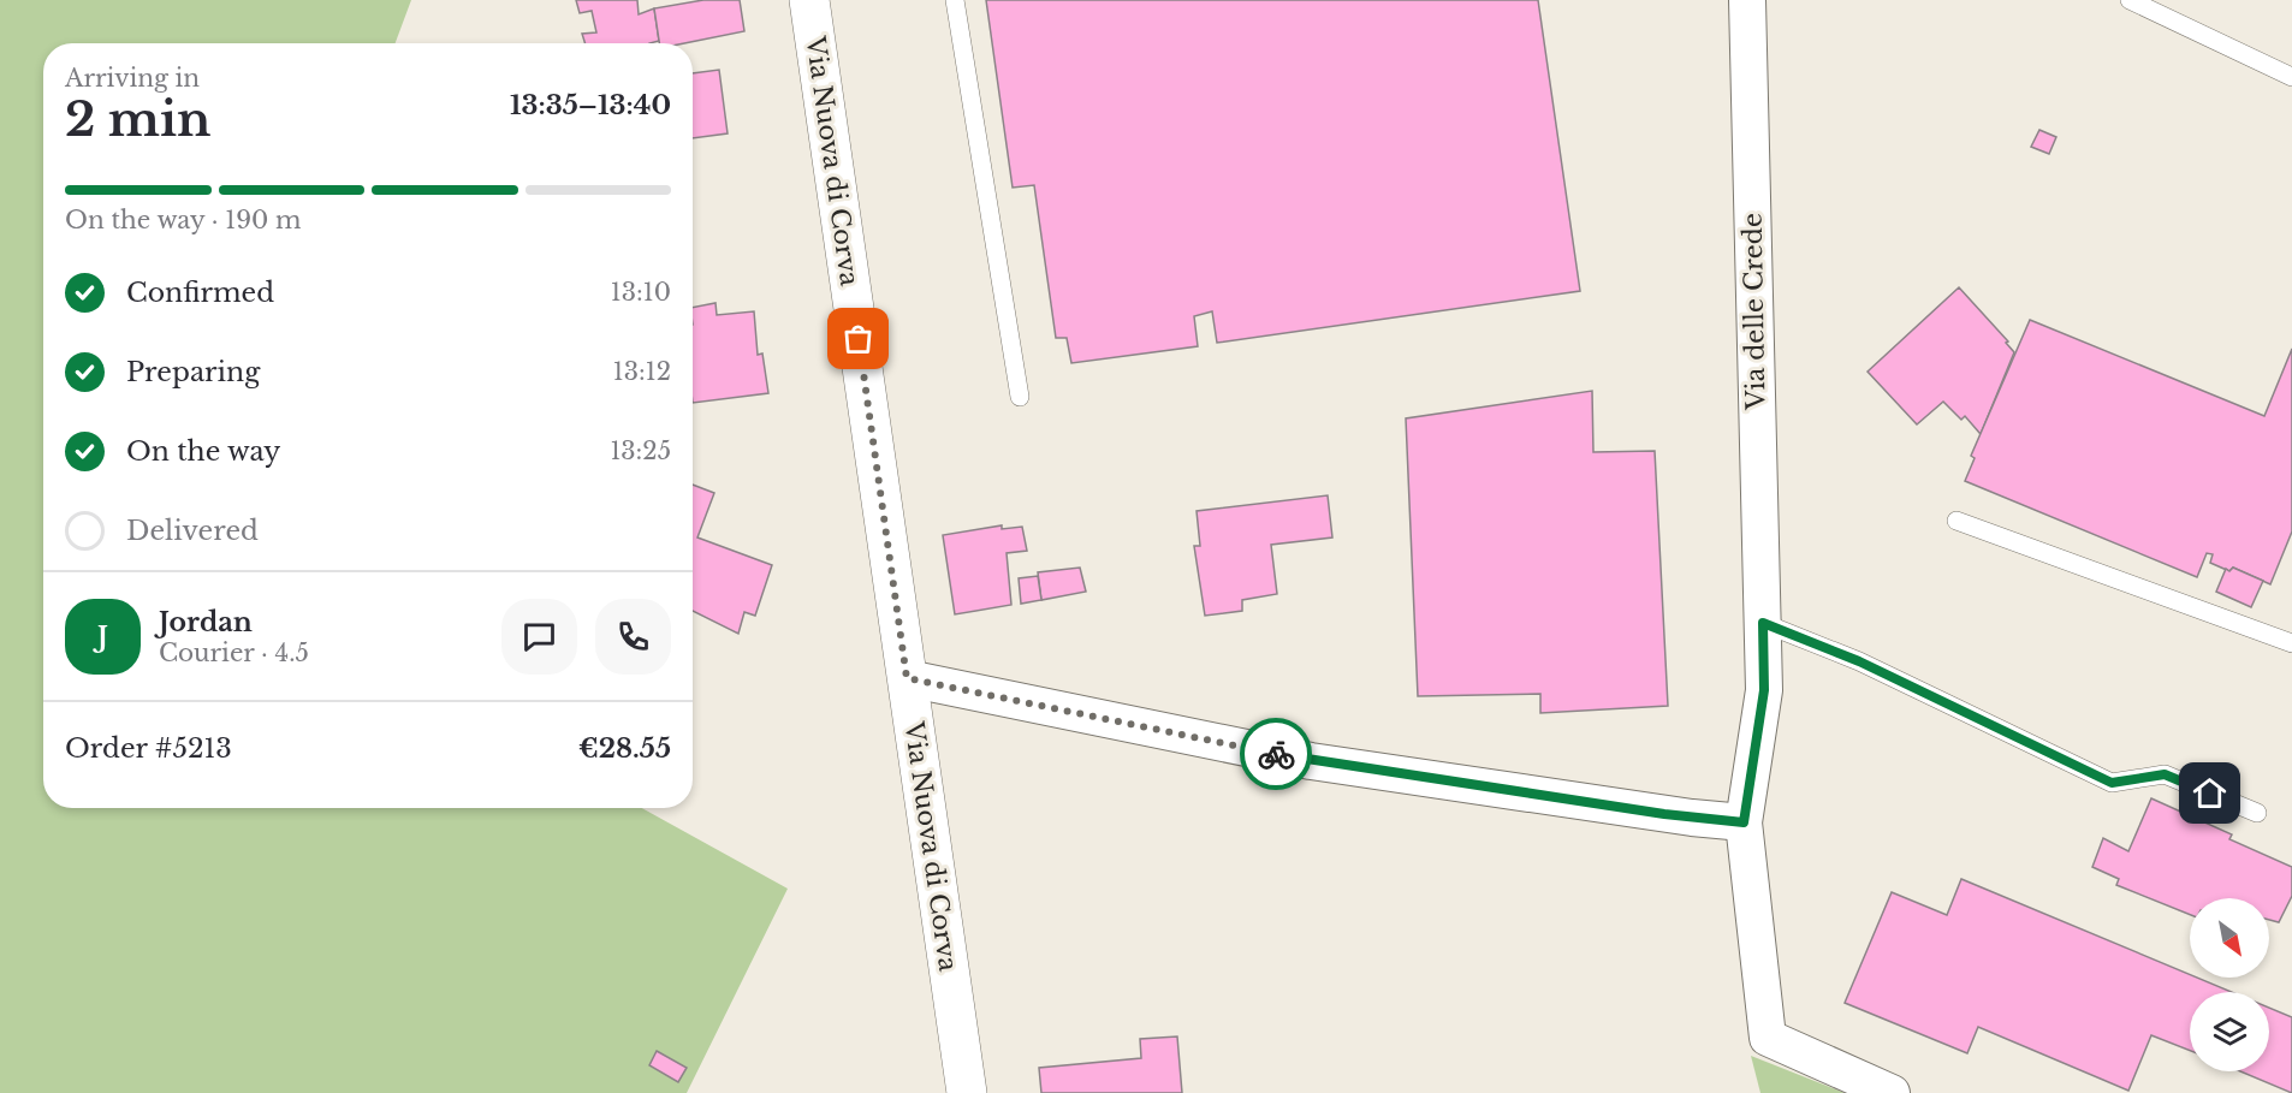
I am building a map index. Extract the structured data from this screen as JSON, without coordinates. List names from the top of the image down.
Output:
{
  "streets": {
    "main road": ["Via Nuova di Corva"],
    "street": ["Via delle Crede"]
  },
  "north": "bottom right",
  "page": {
    "heading": ["2 min", "Arriving in", "13:35–13:40"],
    "panel": [
      "Jordan",
      "Courier · 4.5",
      "Order #5213",
      "€28.55"
    ],
    "bar": "On the way · 190 m",
    "list": [
      ["Confirmed", "13:10"],
      ["Preparing", "13:12"],
      ["On the way", "13:25"],
      "Delivered"
    ],
    "round": "J"
  }
}
